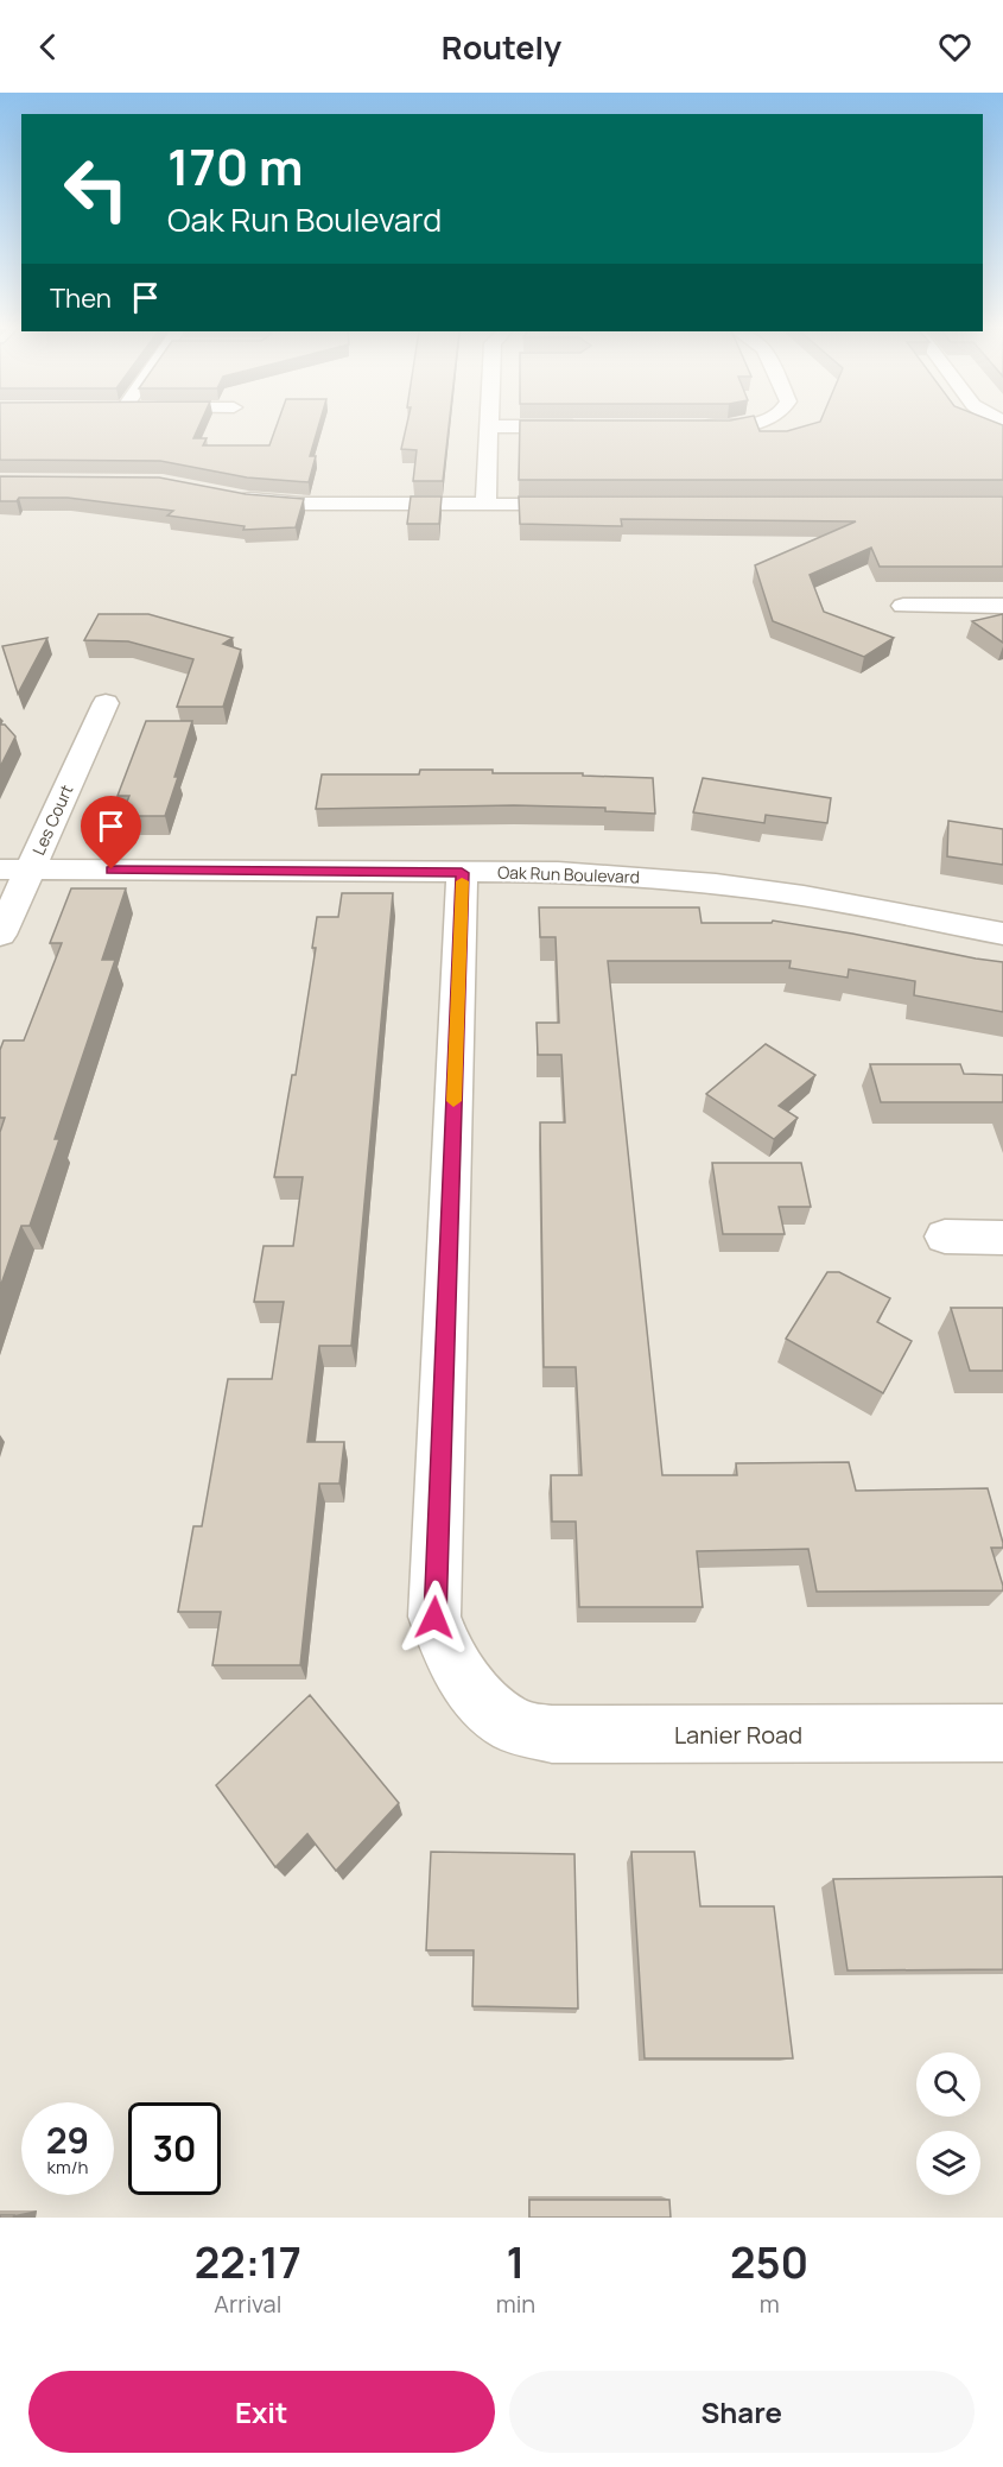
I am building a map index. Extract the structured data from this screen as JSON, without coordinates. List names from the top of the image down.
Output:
{
  "streets": {
    "street": ["Les Court", "Oak Run Boulevard", "Lanier Road"]
  },
  "crossings": [
    ["Les Court", "Oak Run Boulevard"],
    ["Oak Run Boulevard", "Lanier Road"]
  ],
  "page": {
    "header": "Routely",
    "turn": ["170 m", "Oak Run Boulevard"],
    "then": "Then",
    "speed": "29 km/h",
    "limit": "30",
    "eta": [
      "22:17",
      "Arrival",
      "1",
      "min",
      "250",
      "m"
    ],
    "buttons": ["Exit", "Share"]
  }
}
